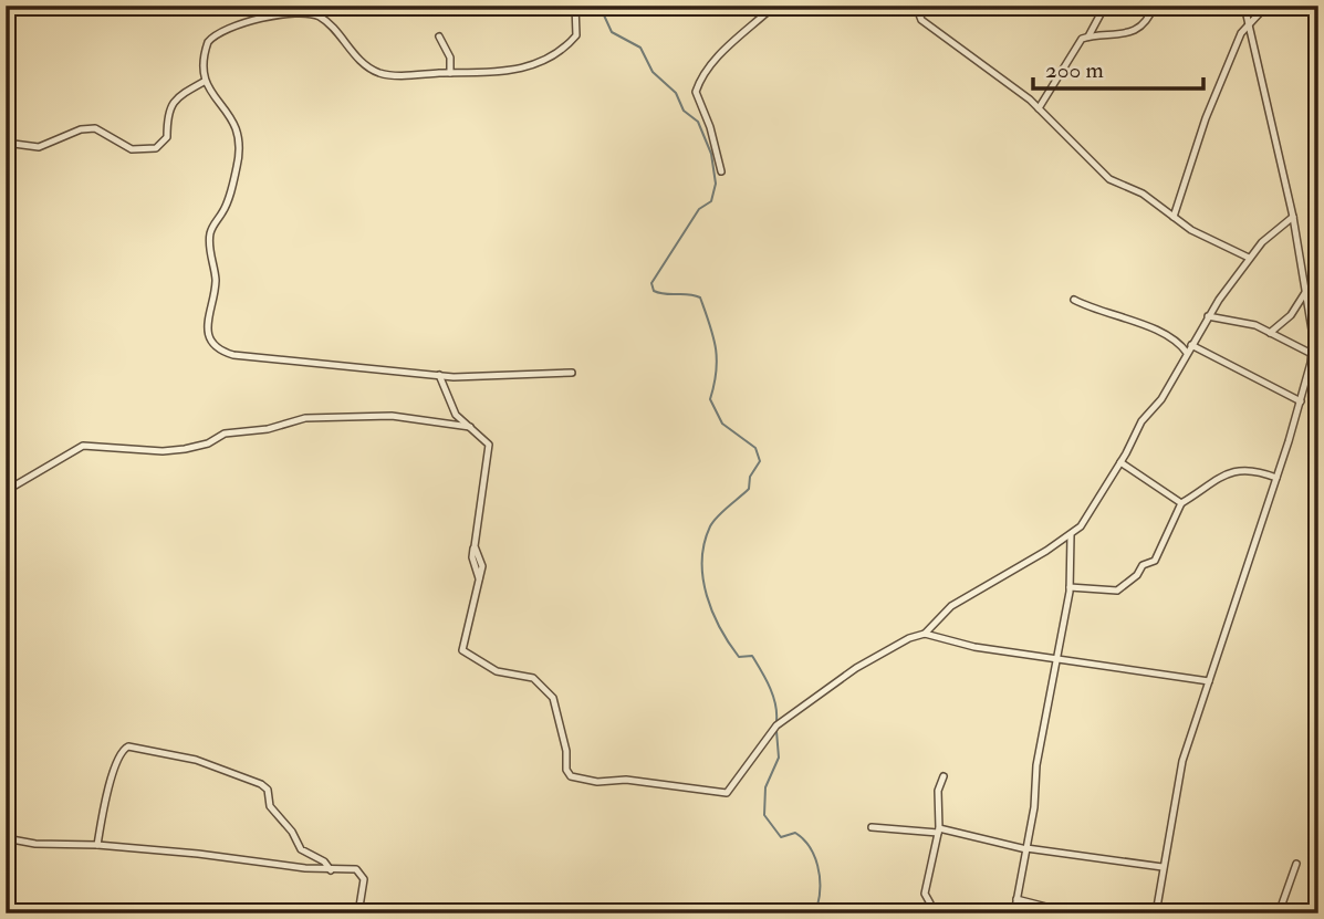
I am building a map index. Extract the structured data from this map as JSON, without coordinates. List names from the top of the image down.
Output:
{
  "scale_bar": "200 m"
}
